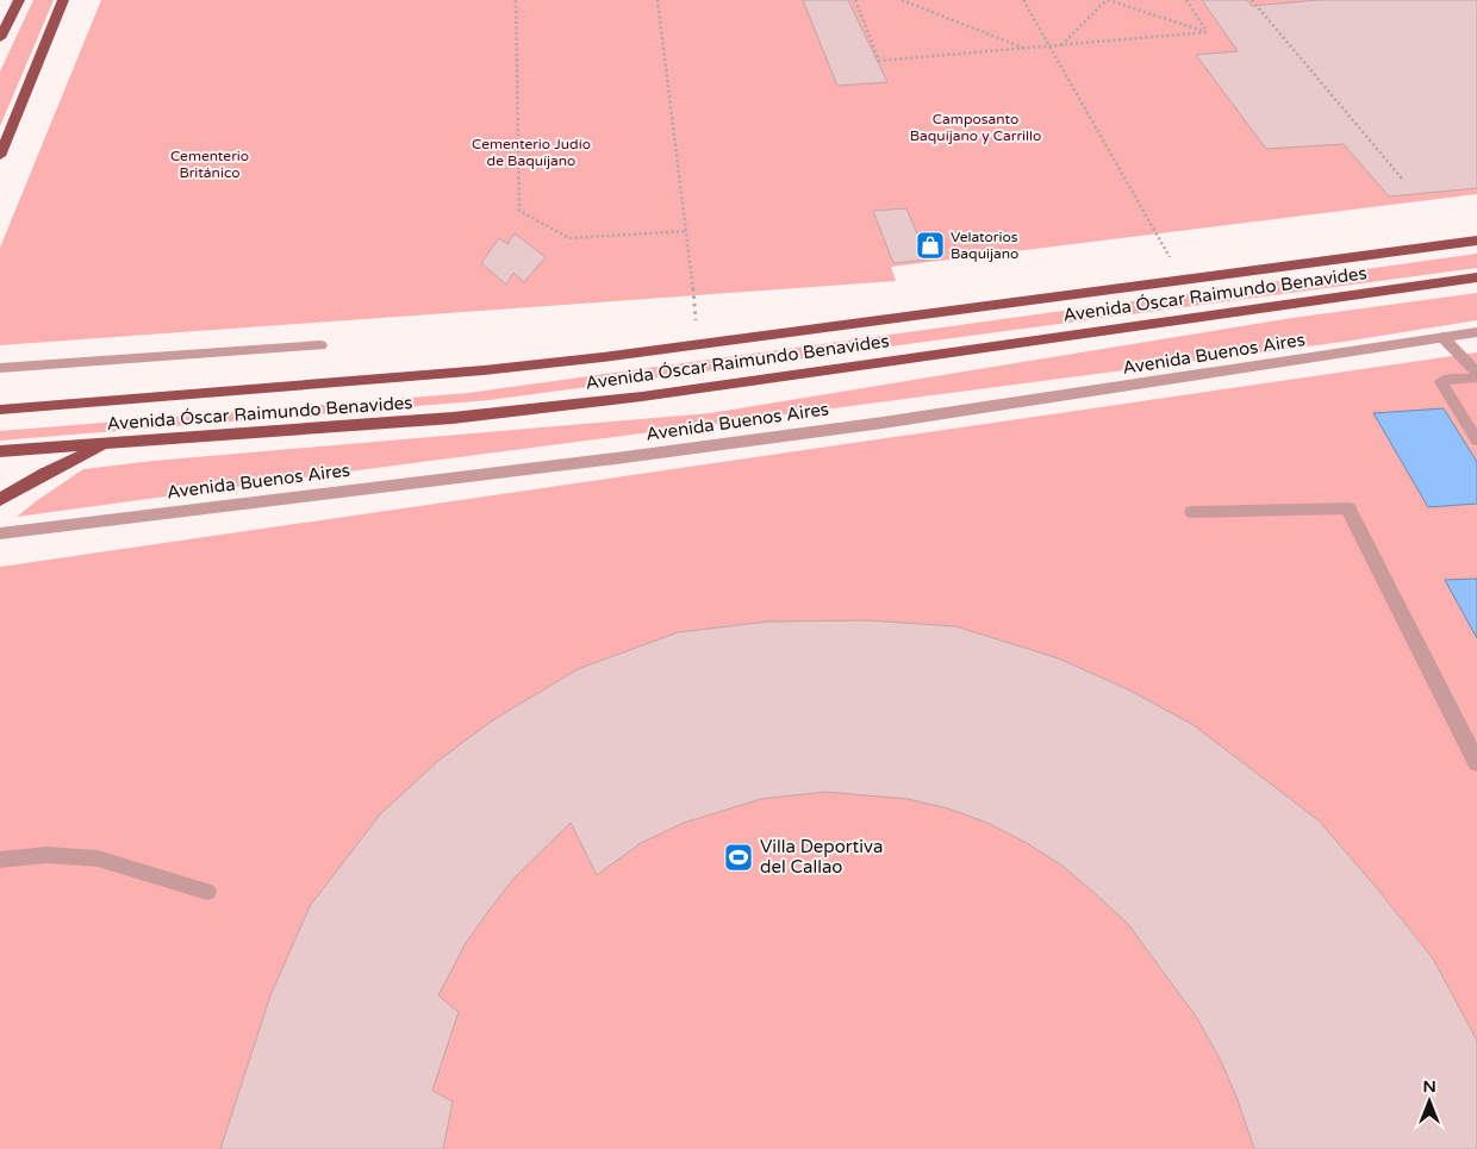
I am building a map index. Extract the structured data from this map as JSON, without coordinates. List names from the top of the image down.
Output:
{
  "streets": {
    "main road": ["Avenida Óscar Raimundo Benavides"],
    "street": ["Avenida Buenos Aires"]
  },
  "parks": ["Camposanto Baquíjano y Carrillo", "Cementerio Judío de Baquíjano", "Cementerio Británico"],
  "places": {
    "shop": ["Velatorios Baquijano"],
    "sports": ["Villa Deportiva del Callao"]
  },
  "north": "top"
}
